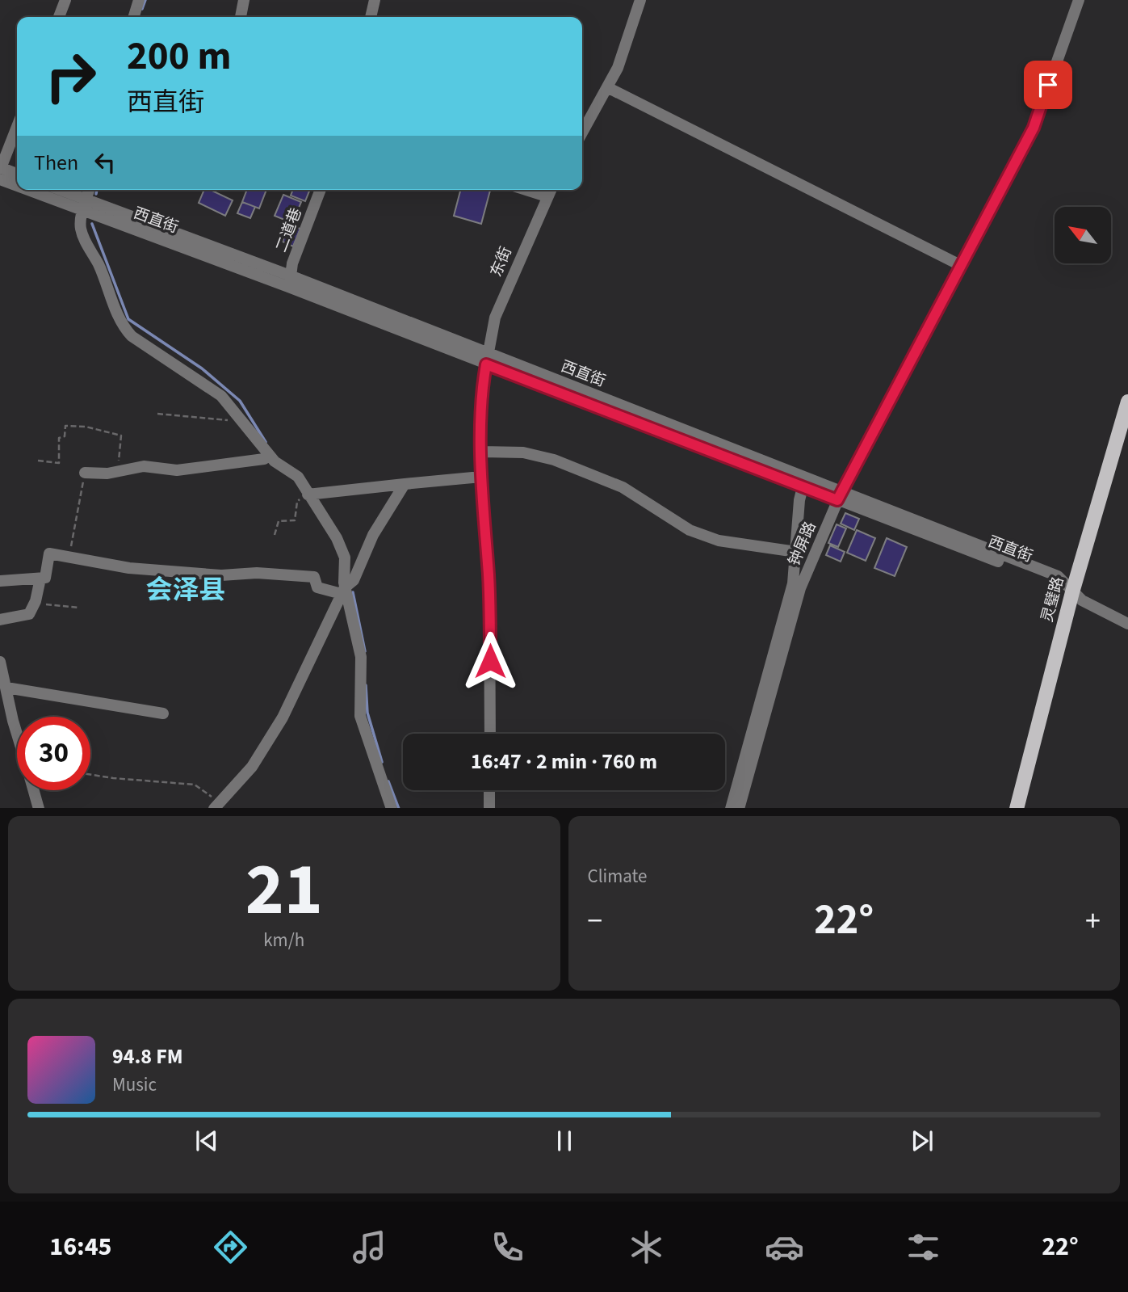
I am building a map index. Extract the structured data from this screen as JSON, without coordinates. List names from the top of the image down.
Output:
{
  "streets": {
    "main road": ["灵璧路"],
    "street": [
      "西直街",
      "二道巷",
      "东街",
      "钟屏路"
    ]
  },
  "crossings": [
    ["西直街", "二道巷"],
    ["西直街", "东街"],
    ["西直街", "钟屏路"],
    ["西直街", "灵璧路"]
  ],
  "districts": ["会泽县"],
  "north": "top left",
  "page": {
    "turn": ["200 m", "西直街"],
    "then": "Then",
    "limit": "30",
    "trip": "16:47 · 2 min · 760 m",
    "tile": [
      ["21", "km/h"],
      "Climate"
    ],
    "heat": ["−", "22°", "+"],
    "song": ["94.8 FM", "Music"],
    "tabs": ["16:45", "22°"]
  }
}
